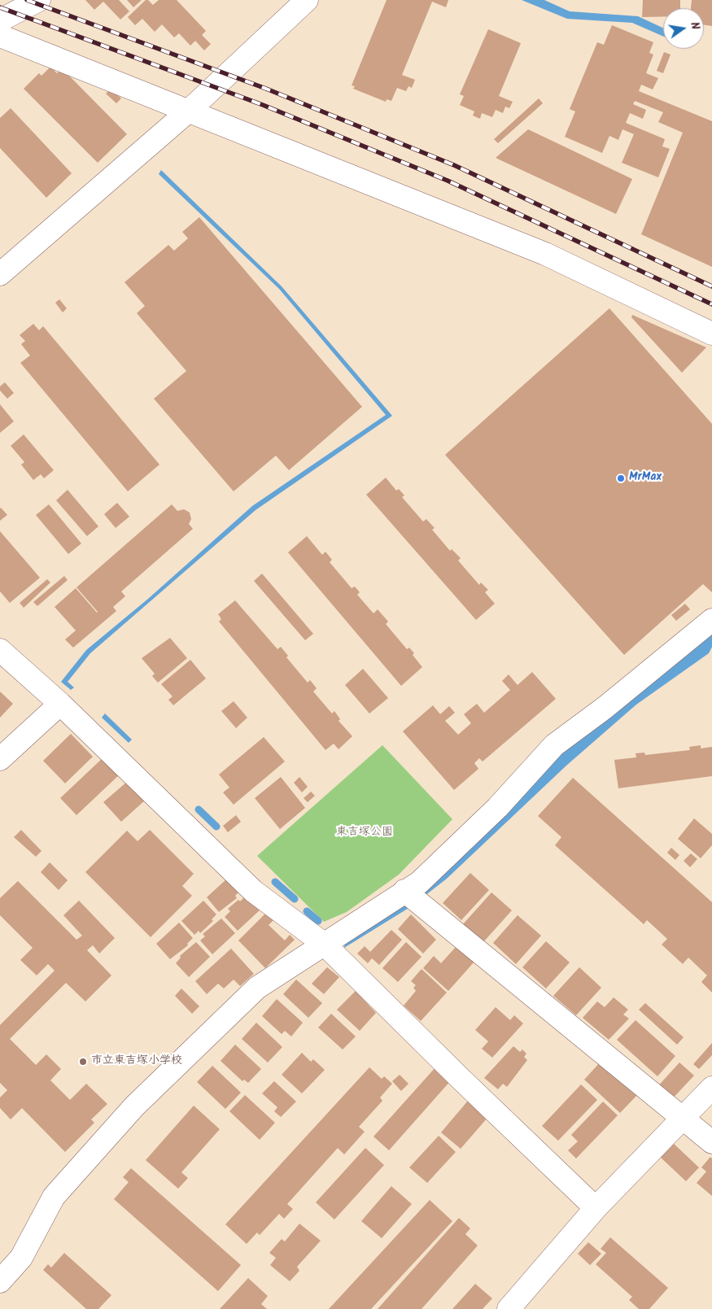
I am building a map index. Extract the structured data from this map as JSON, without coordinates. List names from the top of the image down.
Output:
{
  "parks": ["東吉塚公園"],
  "places": ["MrMax", "市立東吉塚小学校"],
  "north": "right"
}
